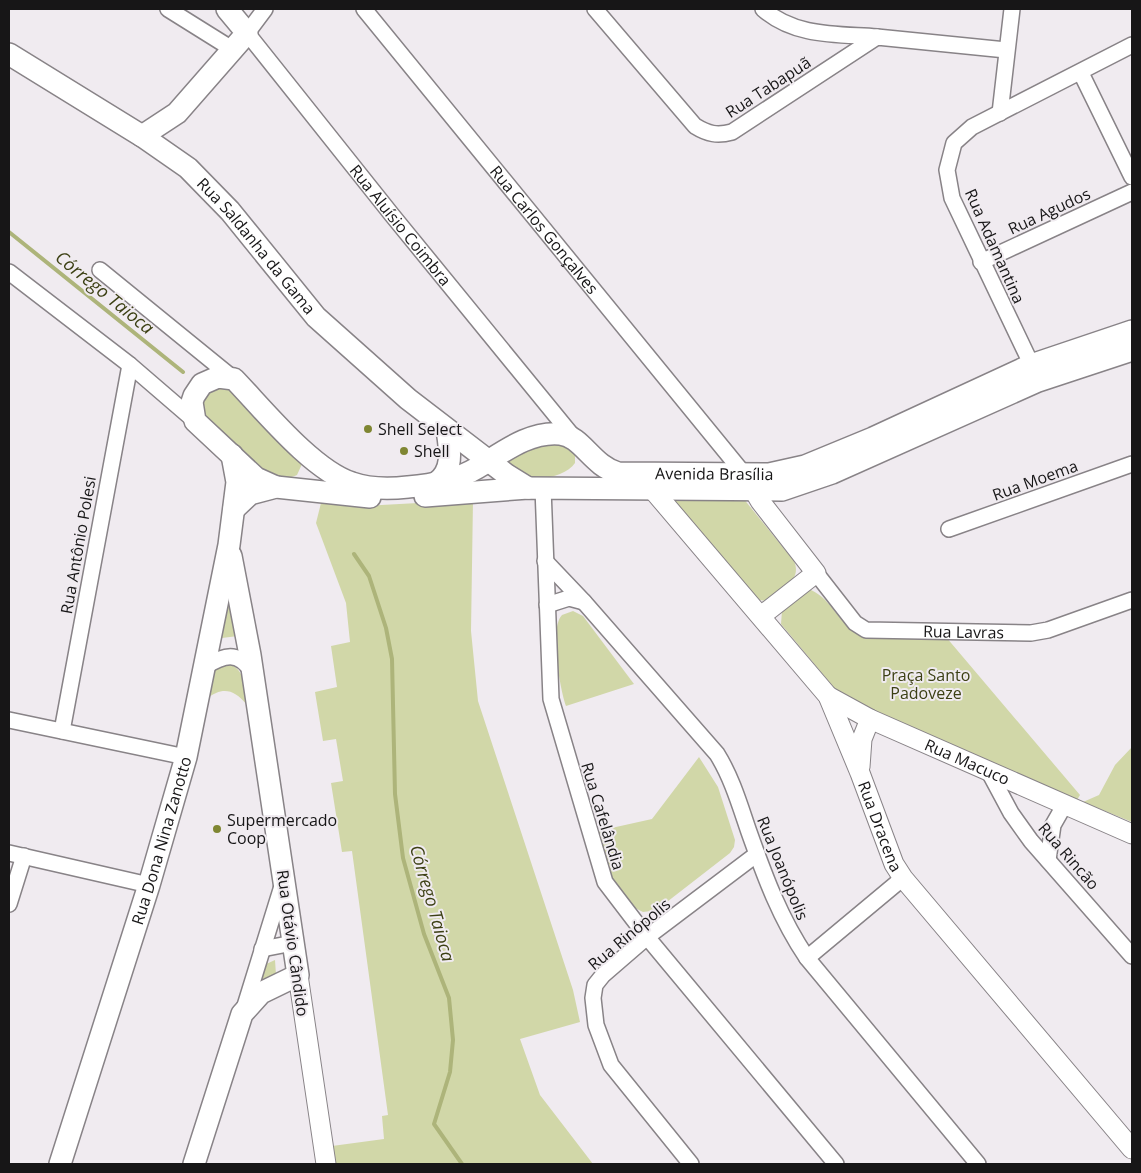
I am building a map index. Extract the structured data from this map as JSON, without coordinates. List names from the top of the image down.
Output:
{
  "streets": {
    "main road": [
      "Rua Aluísio Coimbra",
      "Rua Saldanha da Gama",
      "Avenida Brasília",
      "Rua Dona Nina Zanotto",
      "Rua Otávio Cândido"
    ],
    "street": [
      "Rua Tabapuã",
      "Rua Agudos",
      "Rua Carlos Gonçalves",
      "Rua Adamantina",
      "Rua Moema",
      "Rua Antônio Polesi",
      "Rua Lavras",
      "Rua Macuco",
      "Rua Cafelândia",
      "Rua Dracena",
      "Rua Rincão",
      "Rua Joanópolis",
      "Rua Rinópolis"
    ]
  },
  "crossings": [
    ["Rua Agudos", "Rua Adamantina"],
    ["Rua Aluísio Coimbra", "Avenida Brasília"],
    ["Rua Carlos Gonçalves", "Avenida Brasília"],
    ["Rua Carlos Gonçalves", "Rua Lavras"],
    ["Rua Saldanha da Gama", "Avenida Brasília"],
    ["Rua Saldanha da Gama", "Rua Cafelândia"],
    ["Rua Adamantina", "Avenida Brasília"],
    ["Avenida Brasília", "Rua Lavras"],
    ["Avenida Brasília", "Rua Cafelândia"],
    ["Avenida Brasília", "Rua Dracena"],
    ["Rua Macuco", "Rua Dracena"],
    ["Rua Macuco", "Rua Rincão"],
    ["Rua Cafelândia", "Rua Joanópolis"],
    ["Rua Cafelândia", "Rua Rinópolis"],
    ["Rua Dona Nina Zanotto", "Rua Otávio Cândido"],
    ["Rua Joanópolis", "Rua Rinópolis"]
  ],
  "water": ["Córrego Taioca"],
  "parks": ["Praça Santo Padoveze"],
  "places": ["Shell Select", "Shell", "Supermercado Coop"]
}
